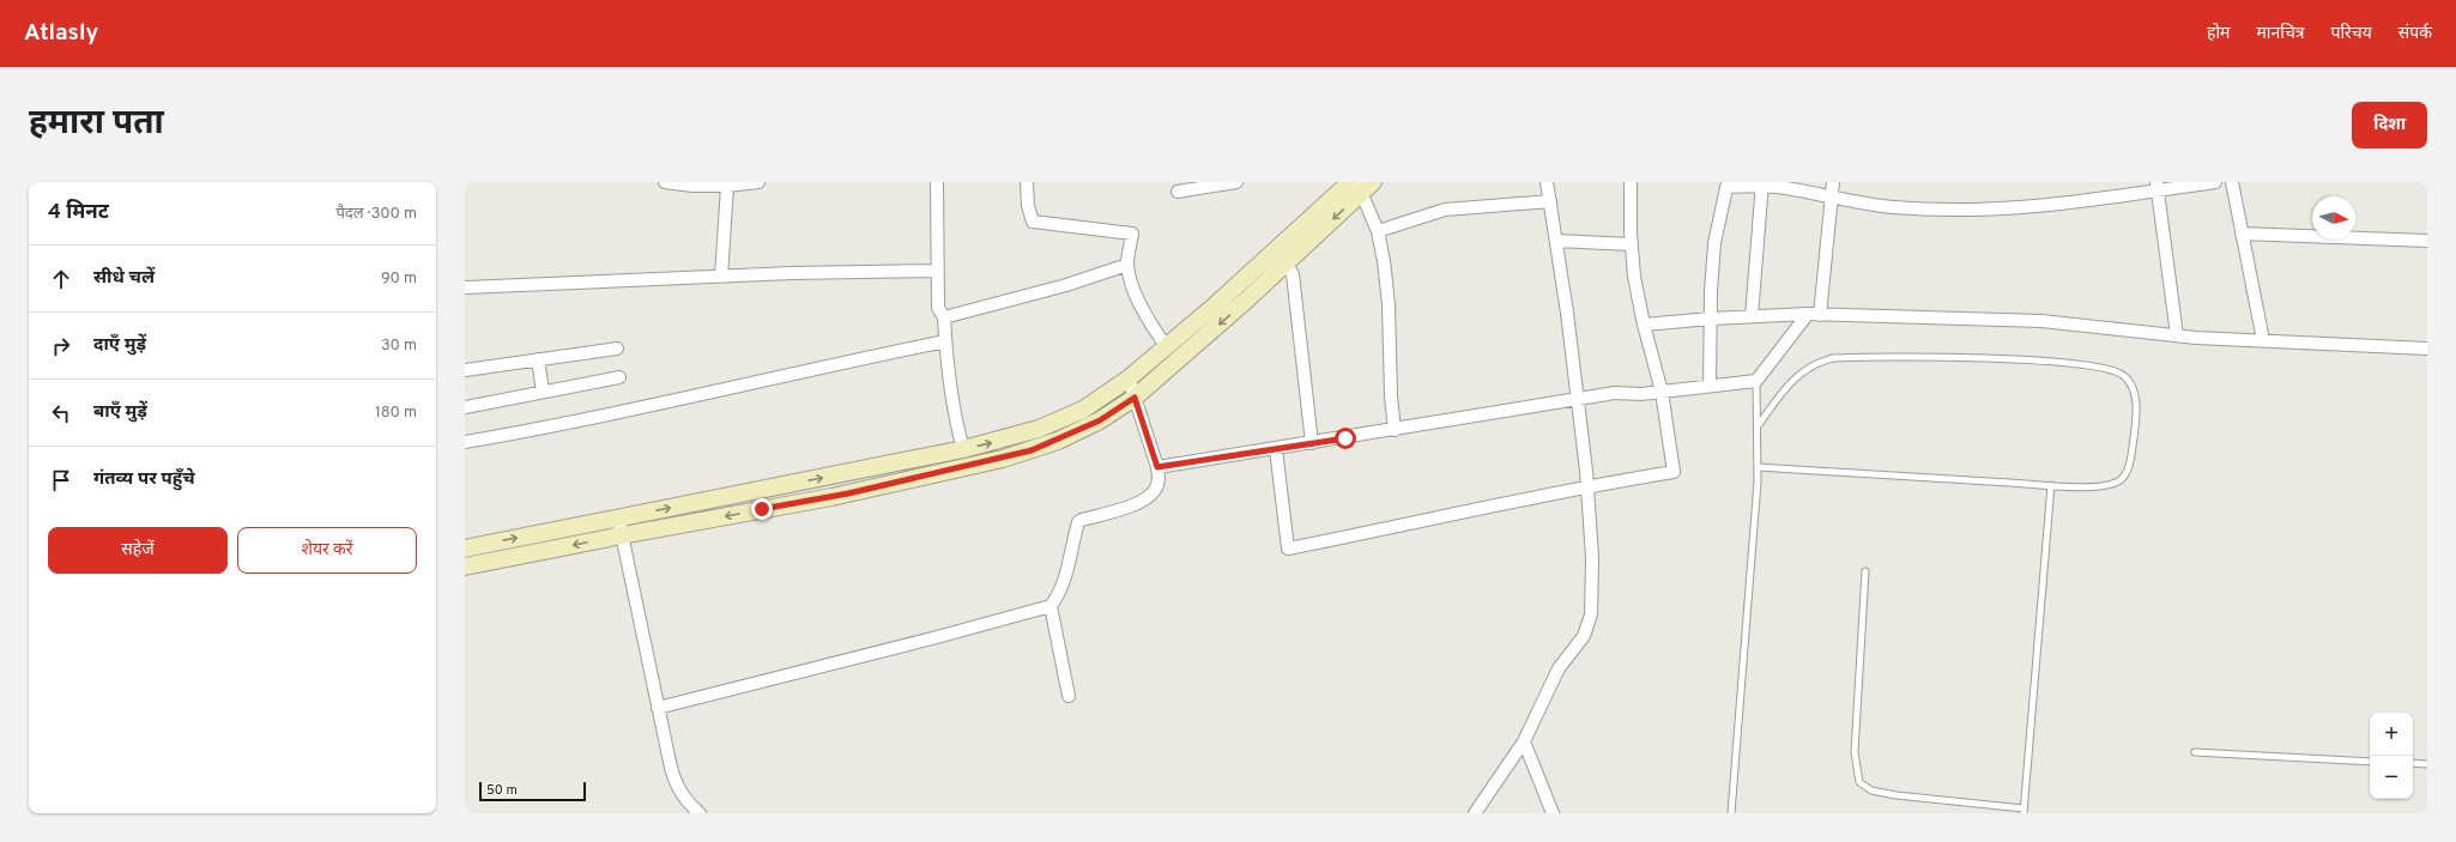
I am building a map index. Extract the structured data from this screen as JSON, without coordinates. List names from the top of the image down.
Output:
{
  "scale_bar": "50 m",
  "north": "right",
  "page": {
    "header": "Atlasly",
    "nav": [
      "होम",
      "मानचित्र",
      "परिचय",
      "संपर्क"
    ],
    "buttons": [
      "दिशा",
      ["सहेजें", "शेयर करें"]
    ],
    "title": "हमारा पता",
    "heading": ["4 मिनट", "पैदल · 300 m"],
    "list": [
      ["सीधे चलें", "90 m"],
      ["दाएँ मुड़ें", "30 m"],
      ["बाएँ मुड़ें", "180 m"],
      "गंतव्य पर पहुँचे"
    ],
    "map_buttons": ["+", "−"],
    "scale": "50 m"
  }
}
